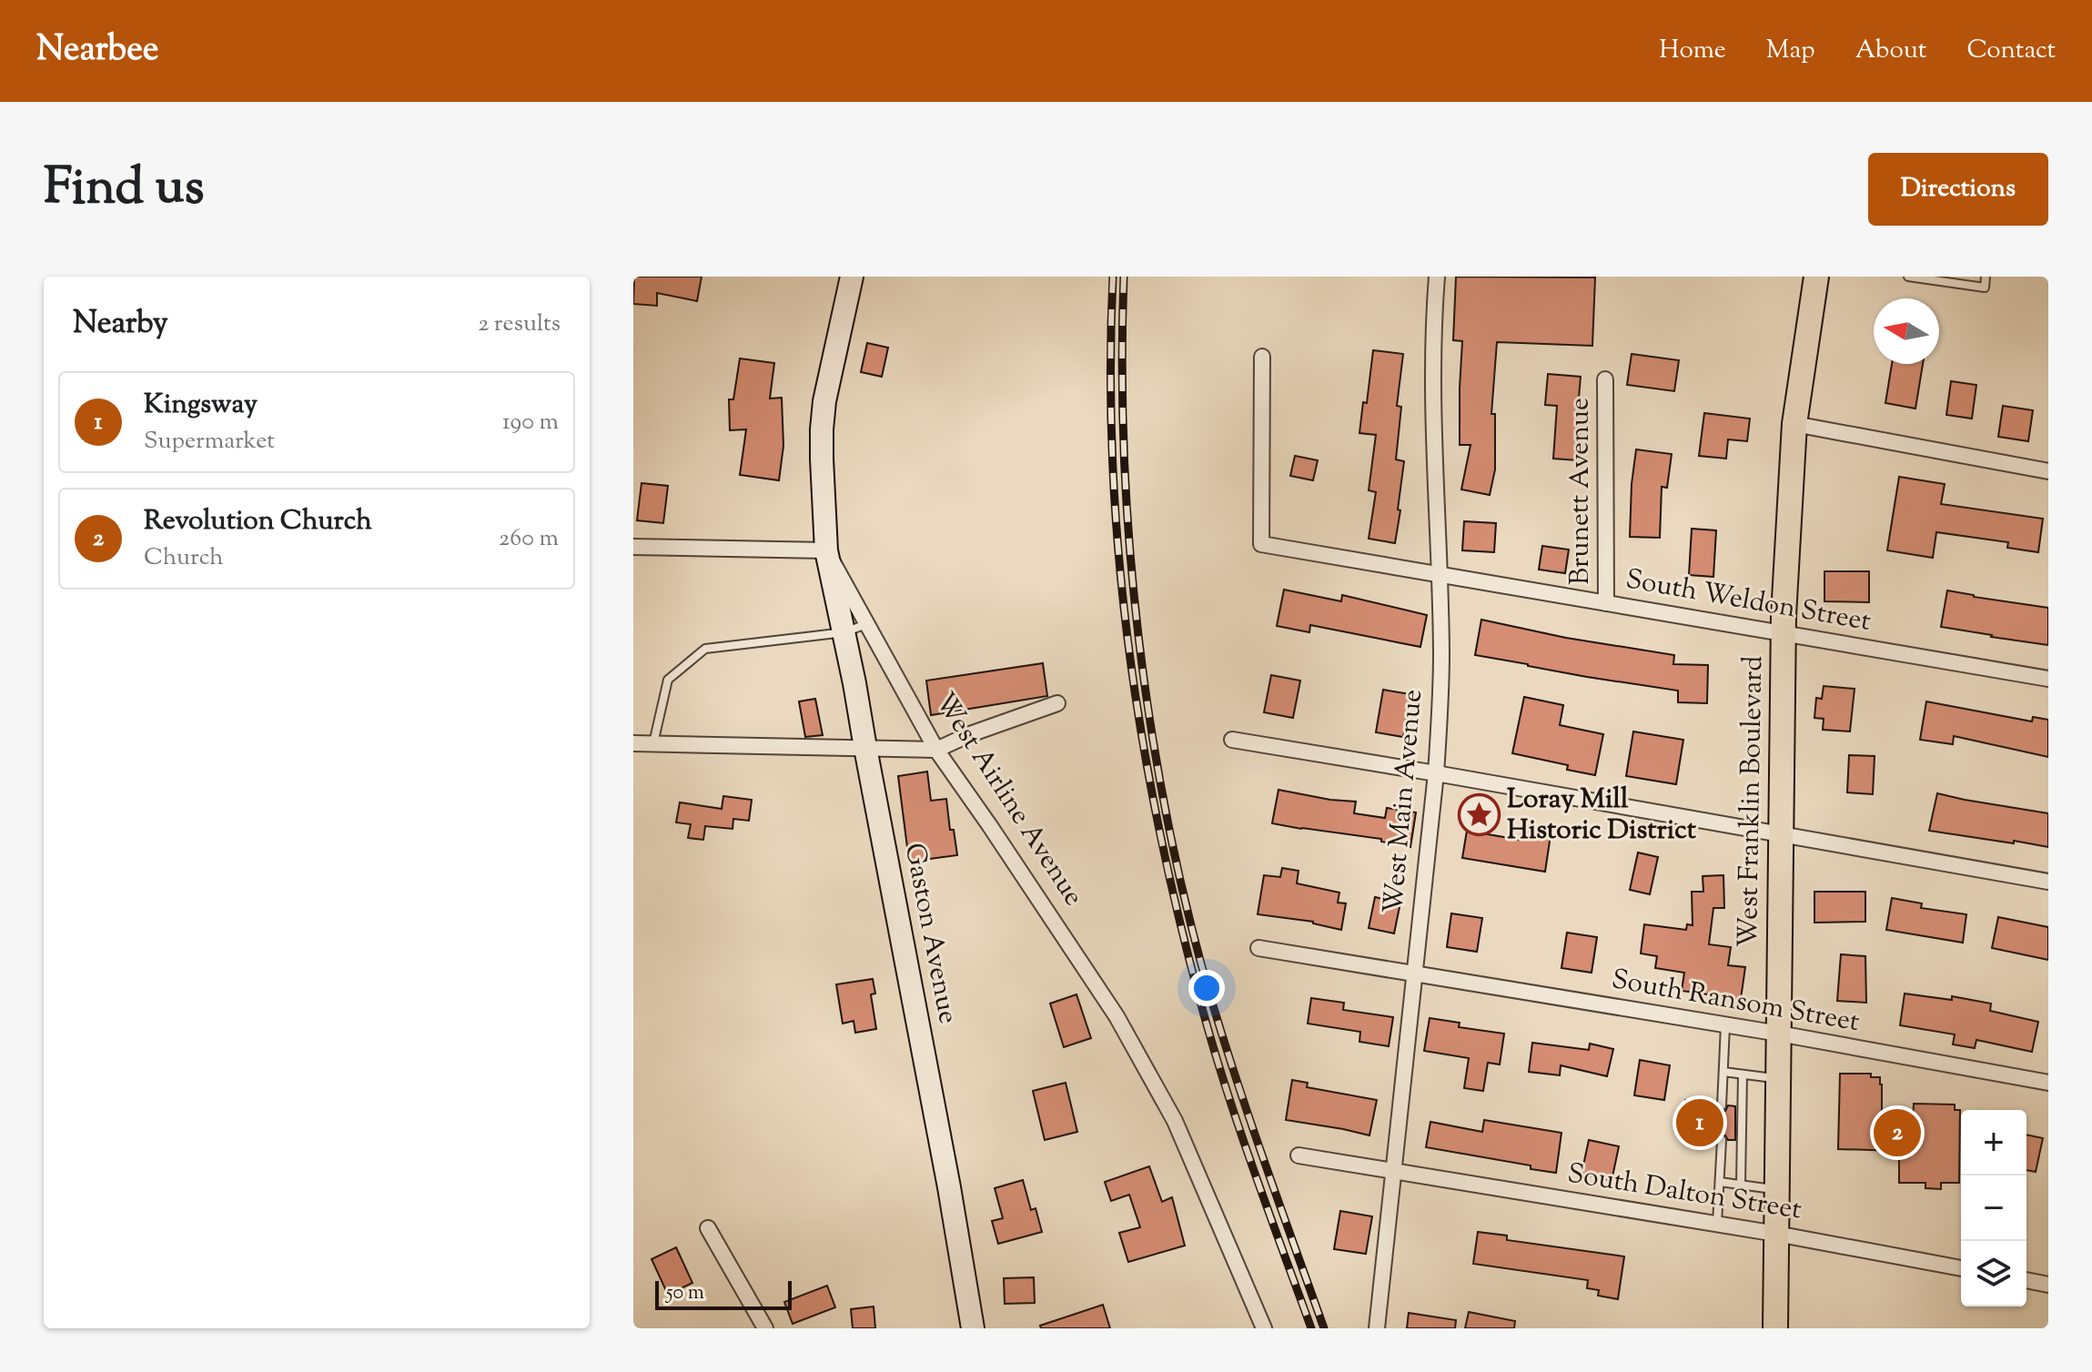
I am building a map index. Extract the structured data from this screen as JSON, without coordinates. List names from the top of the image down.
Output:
{
  "streets": {
    "main road": ["West Airline Avenue", "West Franklin Boulevard", "Gaston Avenue"],
    "street": [
      "Brunett Avenue",
      "South Weldon Street",
      "West Main Avenue",
      "South Ransom Street",
      "South Dalton Street"
    ]
  },
  "crossings": [
    ["Brunett Avenue", "South Weldon Street"],
    ["South Weldon Street", "West Main Avenue"],
    ["South Weldon Street", "West Franklin Boulevard"],
    ["West Airline Avenue", "Gaston Avenue"],
    ["West Main Avenue", "South Ransom Street"],
    ["West Main Avenue", "South Dalton Street"],
    ["West Franklin Boulevard", "South Ransom Street"],
    ["West Franklin Boulevard", "South Dalton Street"]
  ],
  "places": {
    "place": ["Loray Mill Historic District"]
  },
  "scale_bar": "50 m",
  "north": "left",
  "page": {
    "header": "Nearbee",
    "nav": [
      "Home",
      "Map",
      "About",
      "Contact"
    ],
    "title": "Find us",
    "buttons": "Directions",
    "heading": ["Nearby", "2 results"],
    "list": [
      {
        "mark": "1",
        "name": "Kingsway",
        "note": "Supermarket",
        "value": "190 m"
      },
      {
        "mark": "2",
        "name": "Revolution Church",
        "note": "Church",
        "value": "260 m"
      }
    ],
    "pins": ["1", "2"],
    "map_buttons": ["+", "−"],
    "scale": "50 m"
  }
}
